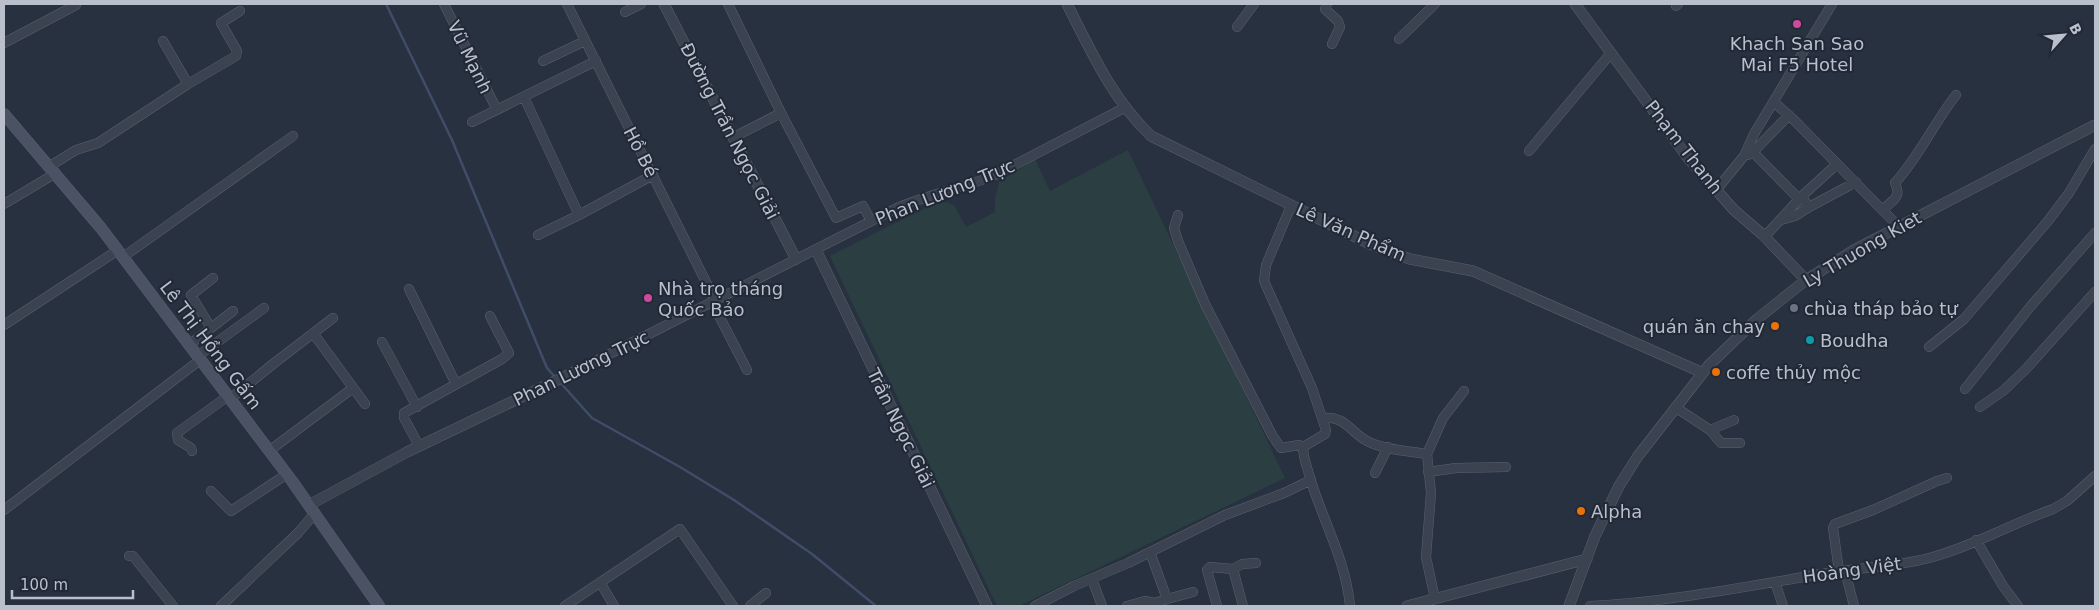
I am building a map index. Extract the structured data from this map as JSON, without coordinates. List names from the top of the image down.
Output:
{
  "streets": {
    "main road": ["Lê Thị Hồng Gấm"],
    "street": [
      "Vũ Mạnh",
      "Đường Trần Ngọc Giải",
      "Phạm Thanh",
      "Hồ Bé",
      "Phan Lương Trực",
      "Lê Văn Phẩm",
      "Ly Thuong Kiet",
      "Trần Ngọc Giải",
      "Hoàng Việt"
    ]
  },
  "crossings": [
    ["Đường Trần Ngọc Giải", "Phan Lương Trực"],
    ["Phạm Thanh", "Ly Thuong Kiet"],
    ["Hồ Bé", "Phan Lương Trực"],
    ["Phan Lương Trực", "Lê Văn Phẩm"],
    ["Phan Lương Trực", "Lê Thị Hồng Gấm"],
    ["Phan Lương Trực", "Trần Ngọc Giải"],
    ["Lê Văn Phẩm", "Ly Thuong Kiet"]
  ],
  "places": [
    "Khach San Sao Mai F5 Hotel",
    "Nhà trọ tháng Quốc Bảo",
    "chùa tháp bảo tự",
    "quán ăn chay",
    "Boudha",
    "coffe thủy mộc",
    "Alpha"
  ],
  "scale_bar": "100 m",
  "north": "top right"
}
